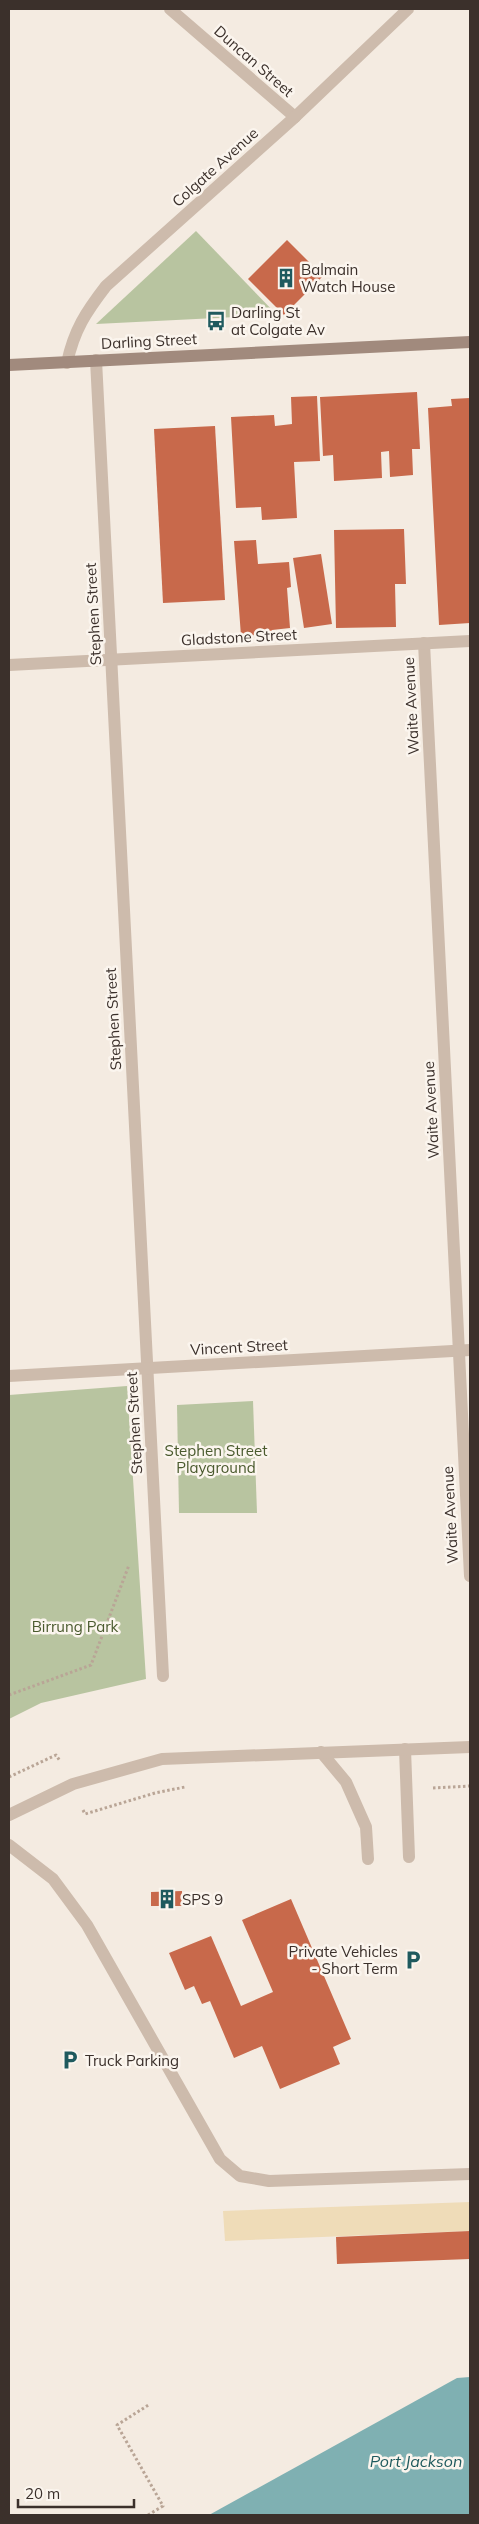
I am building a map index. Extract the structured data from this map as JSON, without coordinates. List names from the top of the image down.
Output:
{
  "streets": {
    "street": [
      "Duncan Street",
      "Colgate Avenue",
      "Darling Street",
      "Stephen Street",
      "Gladstone Street",
      "Waite Avenue",
      "Vincent Street"
    ]
  },
  "crossings": [
    ["Duncan Street", "Colgate Avenue"],
    ["Colgate Avenue", "Darling Street"],
    ["Darling Street", "Stephen Street"],
    ["Stephen Street", "Gladstone Street"],
    ["Stephen Street", "Vincent Street"],
    ["Gladstone Street", "Waite Avenue"],
    ["Waite Avenue", "Vincent Street"]
  ],
  "water": ["Port Jackson"],
  "parks": ["Stephen Street Playground", "Birrung Park"],
  "places": {
    "building": ["Balmain Watch House", "SPS 9"],
    "bus stop": ["Darling St at Colgate Av"],
    "parking": ["Private Vehicles - Short Term", "Truck Parking"]
  },
  "scale_bar": "20 m"
}
